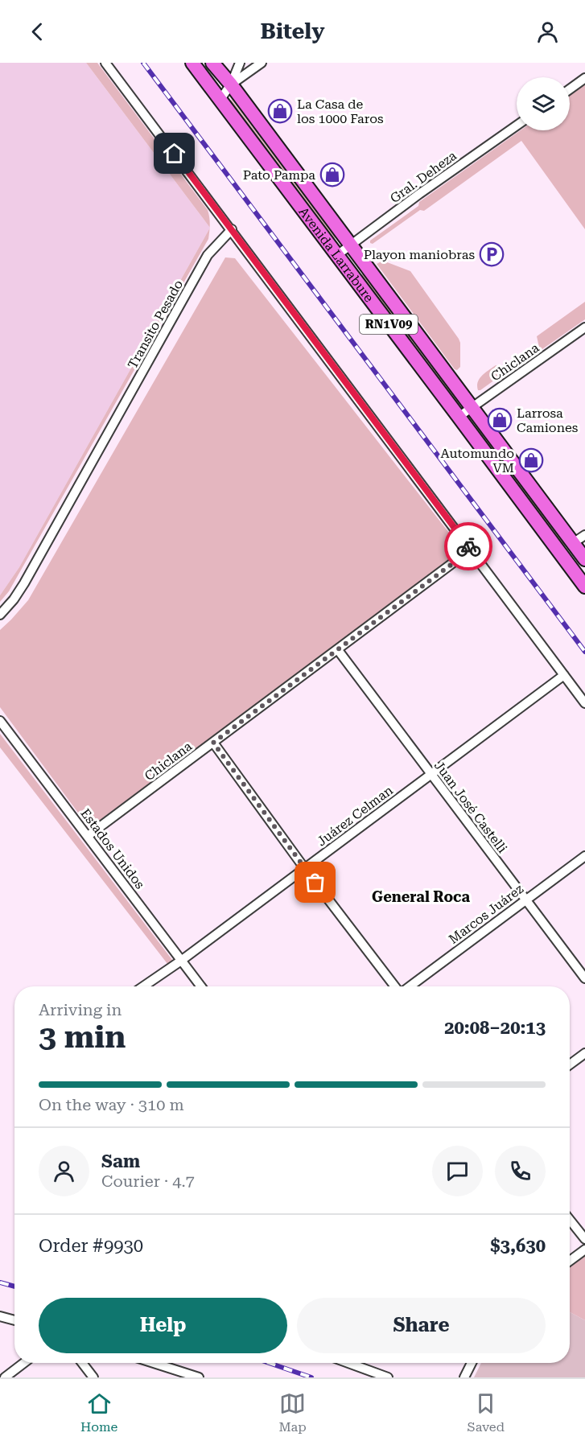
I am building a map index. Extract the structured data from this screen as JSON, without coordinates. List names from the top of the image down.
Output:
{
  "streets": {
    "main road": ["Avenida Larrabure", "RN1V09"],
    "street": [
      "Gral. Deheza",
      "Transito Pesado",
      "Chiclana",
      "Juan José Castelli",
      "Juárez Celman",
      "Estados Unidos",
      "Marcos Juárez"
    ]
  },
  "crossings": [
    ["Gral. Deheza", "Avenida Larrabure"],
    ["Avenida Larrabure", "Chiclana"],
    ["Chiclana", "Juan José Castelli"],
    ["Chiclana", "Estados Unidos"],
    ["Juan José Castelli", "Juárez Celman"],
    ["Juan José Castelli", "Marcos Juárez"],
    ["Juárez Celman", "Estados Unidos"]
  ],
  "districts": ["General Roca"],
  "places": {
    "shop": [
      "La Casa de los 1000 Faros",
      "Pato Pampa",
      "Larrosa Camiones",
      "Automundo VM"
    ],
    "parking": ["Playon maniobras"]
  },
  "page": {
    "header": "Bitely",
    "heading": ["3 min", "Arriving in", "20:08–20:13"],
    "panel": [
      "Sam",
      "Courier · 4.7",
      "Order #9930",
      "$3,630"
    ],
    "bar": "On the way · 310 m",
    "buttons": ["Help", "Share"],
    "tabs": ["Home", "Map", "Saved"]
  }
}
